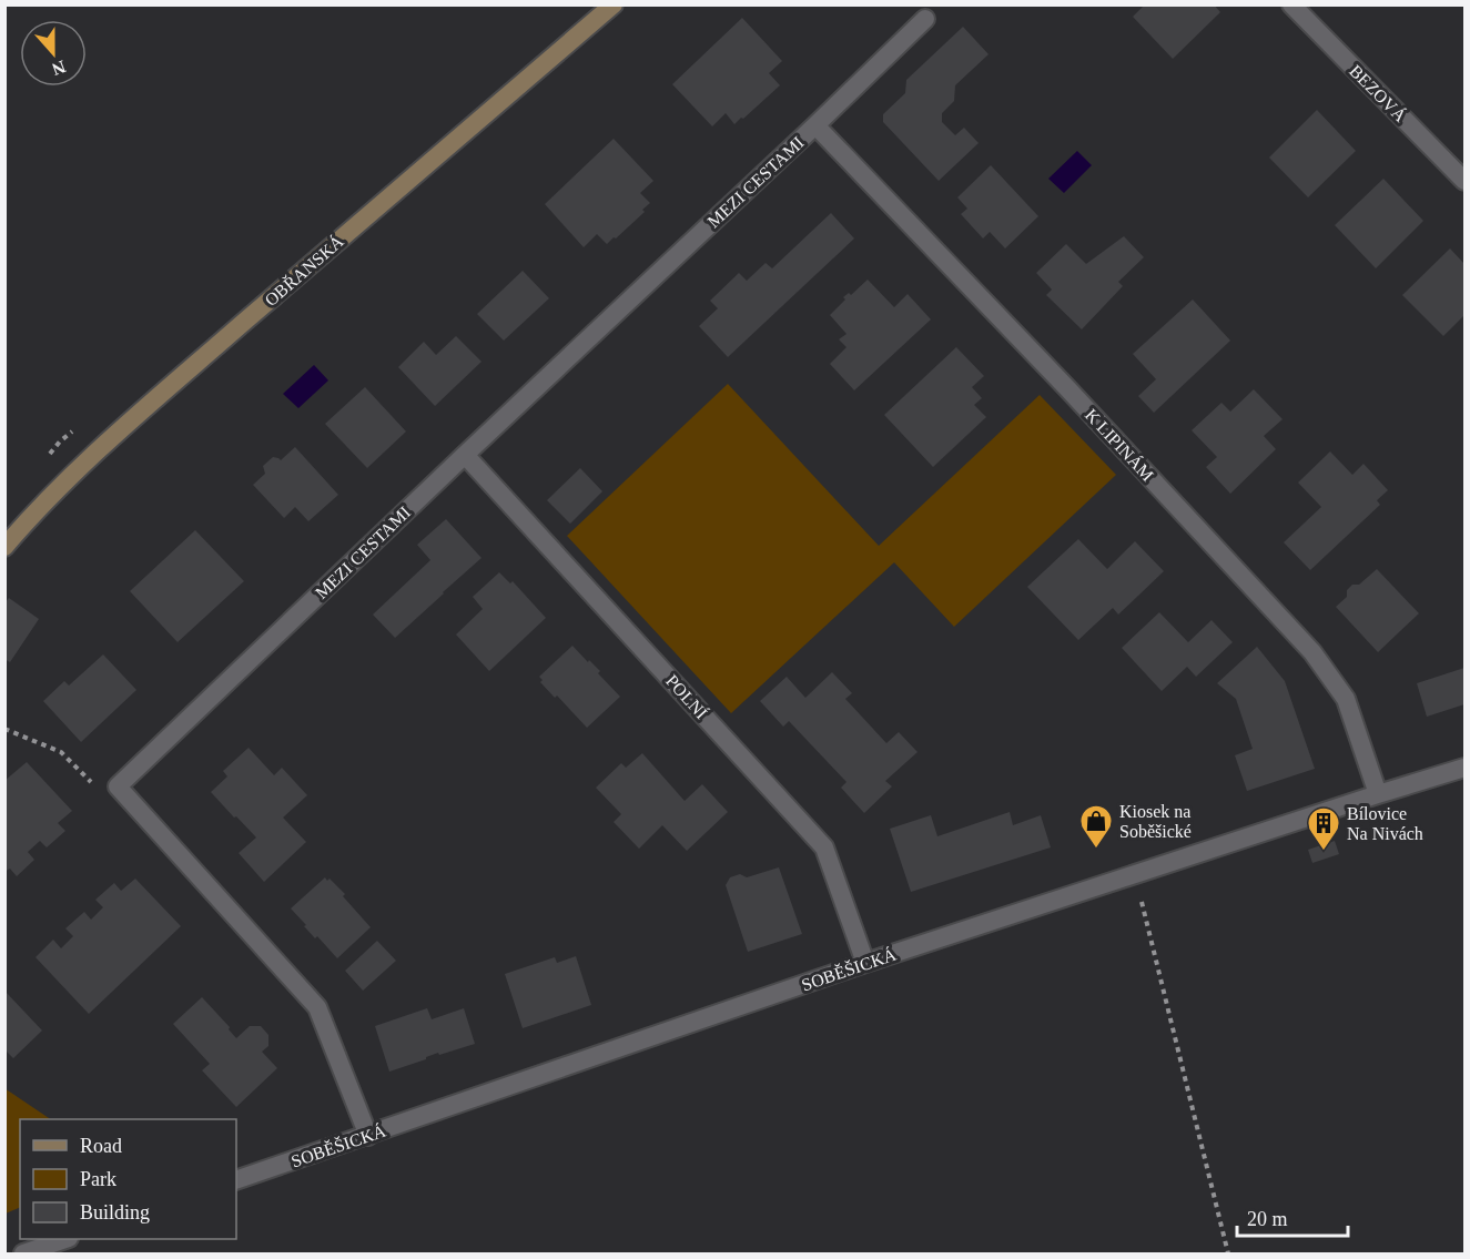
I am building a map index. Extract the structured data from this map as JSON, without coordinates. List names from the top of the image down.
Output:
{
  "streets": {
    "main road": ["OBŘANSKÁ"],
    "street": [
      "BEZOVÁ",
      "MEZI CESTAMI",
      "K LIPINÁM",
      "POLNÍ",
      "SOBĚŠICKÁ"
    ]
  },
  "crossings": [
    ["MEZI CESTAMI", "K LIPINÁM"],
    ["MEZI CESTAMI", "POLNÍ"],
    ["K LIPINÁM", "SOBĚŠICKÁ"],
    ["POLNÍ", "SOBĚŠICKÁ"]
  ],
  "places": {
    "shop": ["Kiosek na Soběšické"],
    "building": ["Bílovice Na Nivách"]
  },
  "legend": ["Road", "Park", "Building"],
  "scale_bar": "20 m",
  "north": "bottom"
}
